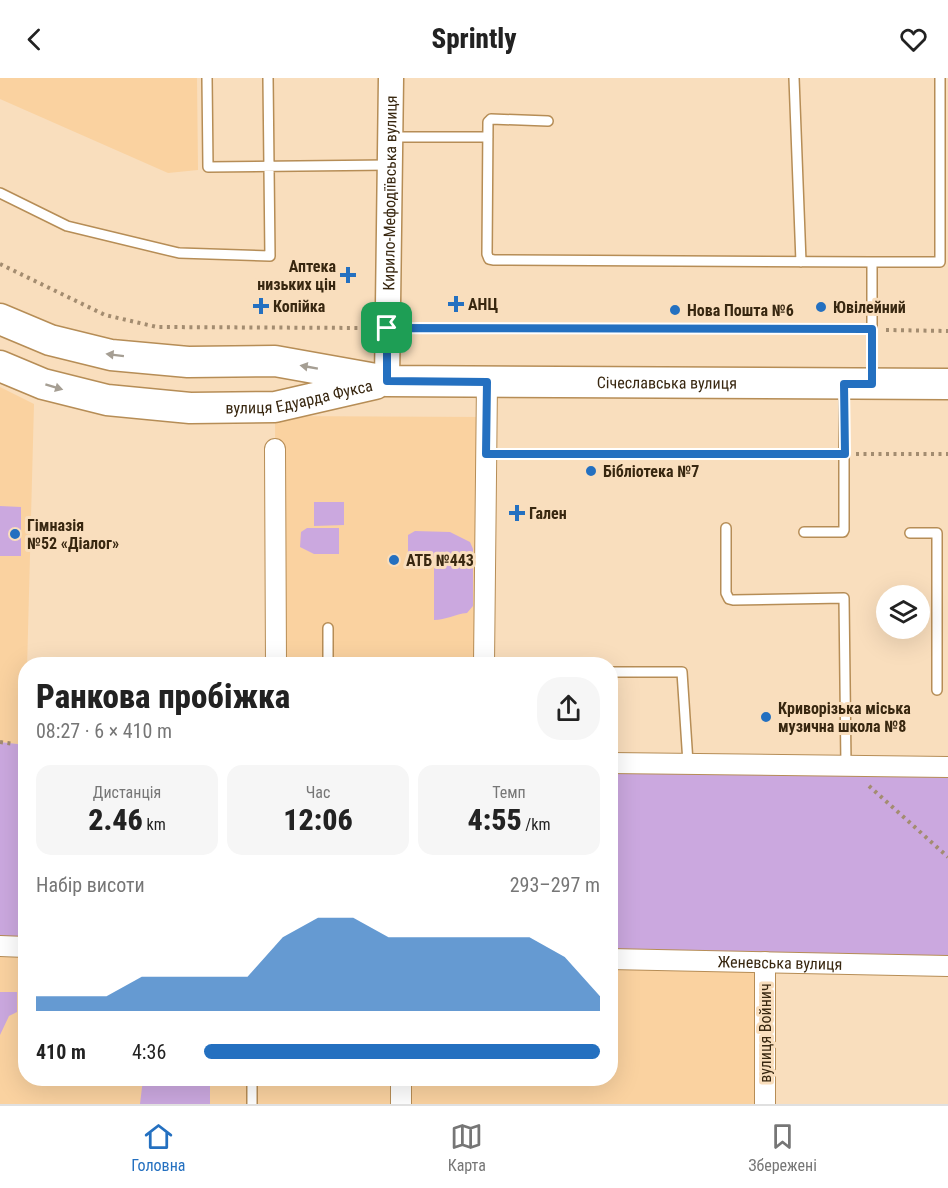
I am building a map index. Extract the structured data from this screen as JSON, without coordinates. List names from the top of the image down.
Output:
{
  "streets": {
    "main road": ["Січеславська вулиця", "вулиця Едуарда Фукса"],
    "street": ["Кирило-Мефодіївська вулиця", "Женевська вулиця", "вулиця Войнич"]
  },
  "crossings": [
    ["Кирило-Мефодіївська вулиця", "Січеславська вулиця"],
    ["Кирило-Мефодіївська вулиця", "вулиця Едуарда Фукса"],
    ["Січеславська вулиця", "вулиця Едуарда Фукса"],
    ["Женевська вулиця", "вулиця Войнич"]
  ],
  "places": {
    "health": [
      "Аптека низьких цін",
      "АНЦ",
      "Копійка",
      "Гален"
    ],
    "other": [
      "Ювілейний",
      "Нова Пошта №6",
      "Бібліотека №7",
      "Гімназія №52 «Діалог»",
      "АТБ №443",
      "Криворізька міська музична школа №8"
    ]
  },
  "page": {
    "header": "Sprintly",
    "heading": ["Ранкова пробіжка", "08:27 · 6 × 410 m"],
    "stats": [
      ["Дистанція", "2.46 km"],
      ["Час", "12:06"],
      ["Темп", "4:55 /km"]
    ],
    "chart": ["Набір висоти", "293–297 m"],
    "list": [
      {
        "name": "410 m",
        "note": "4:36"
      }
    ],
    "tabs": ["Головна", "Карта", "Збережені"]
  }
}
